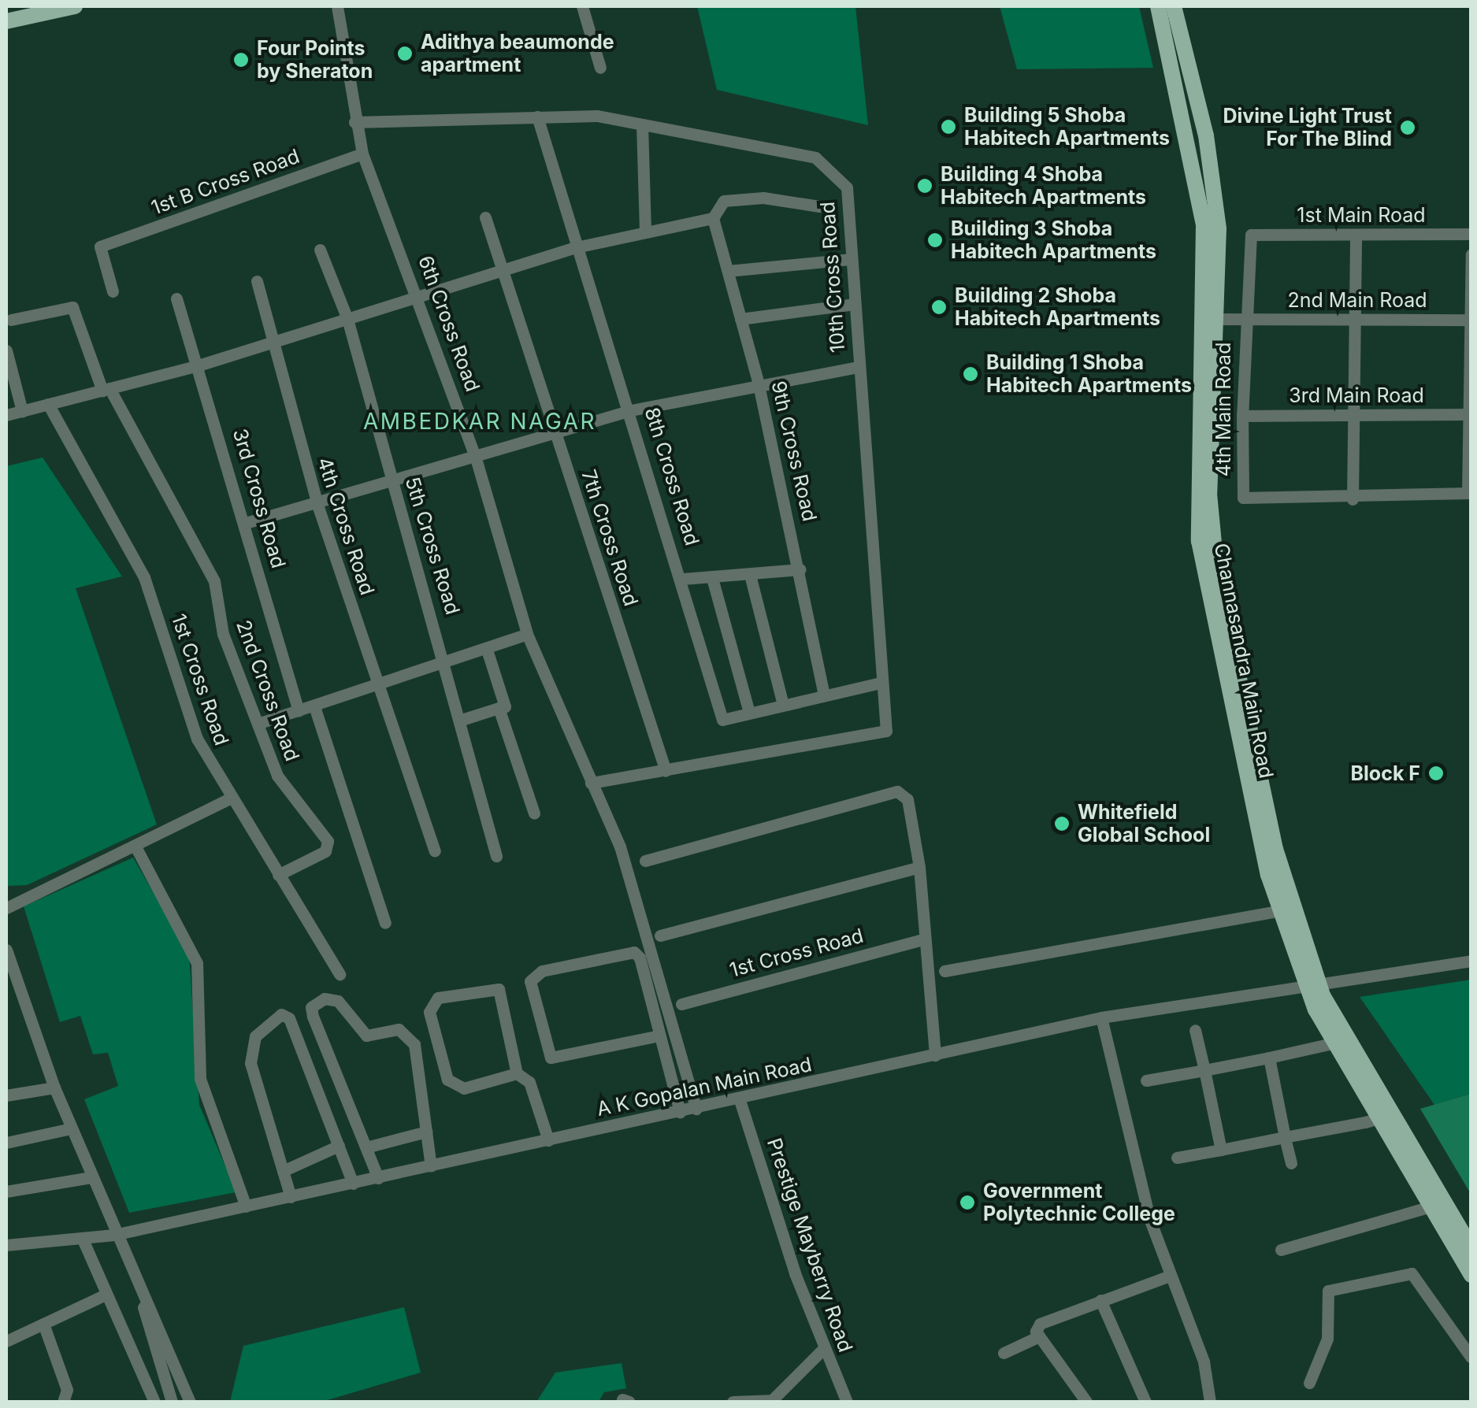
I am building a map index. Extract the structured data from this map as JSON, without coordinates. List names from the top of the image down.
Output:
{
  "streets": {
    "main road": ["Channasandra Main Road"],
    "street": [
      "1st B Cross Road",
      "1st Main Road",
      "10th Cross Road",
      "2nd Main Road",
      "6th Cross Road",
      "3rd Main Road",
      "4th Main Road",
      "9th Cross Road",
      "8th Cross Road",
      "3rd Cross Road",
      "4th Cross Road",
      "7th Cross Road",
      "5th Cross Road",
      "1st Cross Road",
      "2nd Cross Road",
      "A K Gopalan Main Road",
      "Prestige Mayberry Road"
    ]
  },
  "crossings": [
    ["1st B Cross Road", "6th Cross Road"],
    ["1st Main Road", "4th Main Road"],
    ["10th Cross Road", "6th Cross Road"],
    ["10th Cross Road", "8th Cross Road"],
    ["10th Cross Road", "7th Cross Road"],
    ["2nd Main Road", "4th Main Road"],
    ["2nd Main Road", "Channasandra Main Road"],
    ["6th Cross Road", "A K Gopalan Main Road"],
    ["3rd Main Road", "4th Main Road"],
    ["Channasandra Main Road", "A K Gopalan Main Road"],
    ["1st Cross Road", "2nd Cross Road"],
    ["A K Gopalan Main Road", "Prestige Mayberry Road"]
  ],
  "districts": ["AMBEDKAR NAGAR"],
  "places": [
    "Adithya beaumonde apartment",
    "Four Points by Sheraton",
    "Building 5 Shoba Habitech Apartments",
    "Divine Light Trust For The Blind",
    "Building 4 Shoba Habitech Apartments",
    "Building 3 Shoba Habitech Apartments",
    "Building 2 Shoba Habitech Apartments",
    "Building 1 Shoba Habitech Apartments",
    "Block F",
    "Whitefield Global School",
    "Government Polytechnic College"
  ]
}
